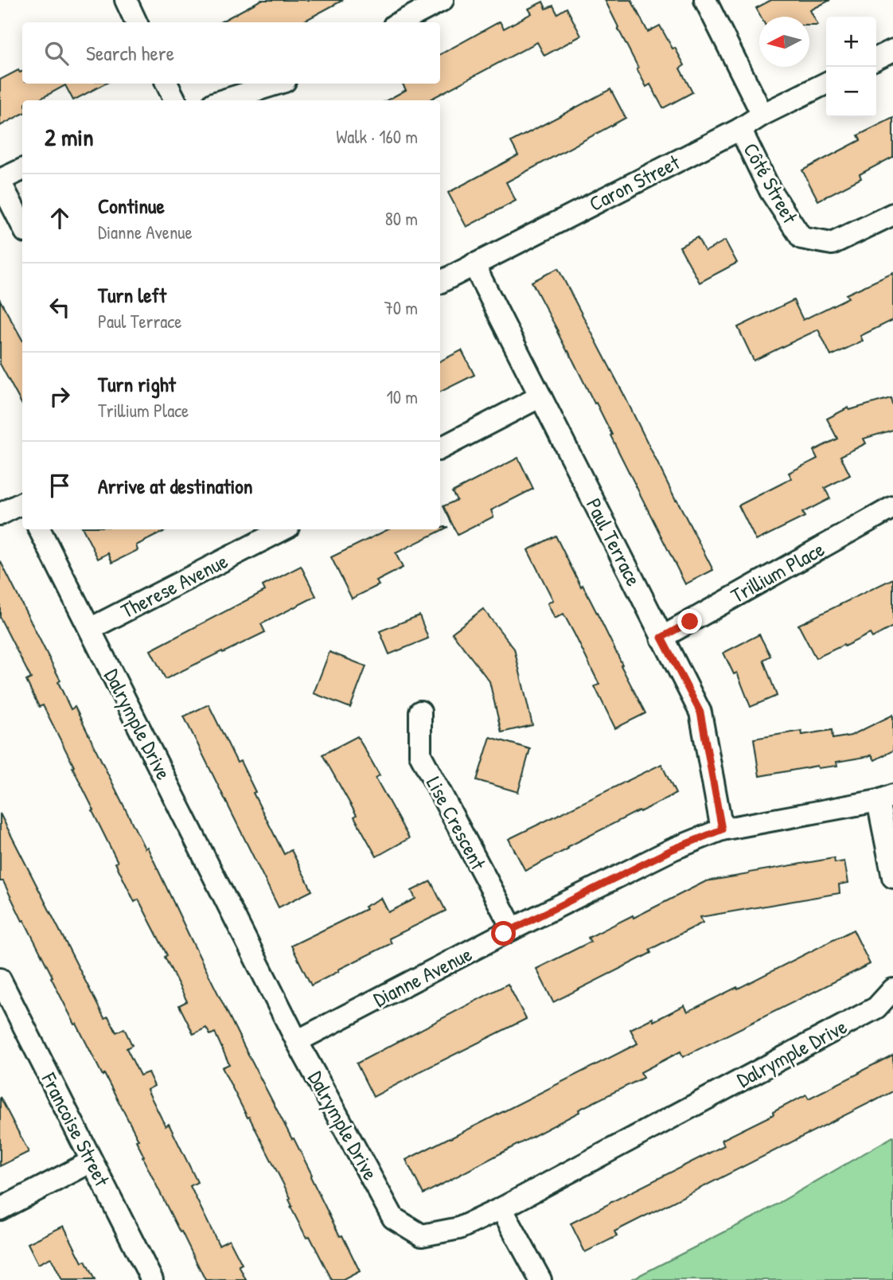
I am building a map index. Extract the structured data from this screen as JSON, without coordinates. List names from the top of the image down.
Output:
{
  "streets": {
    "street": [
      "Caron Street",
      "Côté Street",
      "Paul Terrace",
      "Trillium Place",
      "Therese Avenue",
      "Dalrymple Drive",
      "Lise Crescent",
      "Dianne Avenue",
      "Francoise Street"
    ]
  },
  "crossings": [
    ["Caron Street", "Côté Street"],
    ["Caron Street", "Paul Terrace"],
    ["Paul Terrace", "Trillium Place"],
    ["Paul Terrace", "Dianne Avenue"],
    ["Therese Avenue", "Dalrymple Drive"],
    ["Dalrymple Drive", "Dianne Avenue"],
    ["Lise Crescent", "Dianne Avenue"]
  ],
  "north": "left",
  "page": {
    "map_buttons": ["+", "−"],
    "search": "Search here",
    "heading": ["2 min", "Walk · 160 m"],
    "list": [
      ["Continue", "Dianne Avenue", "80 m"],
      ["Turn left", "Paul Terrace", "70 m"],
      ["Turn right", "Trillium Place", "10 m"],
      "Arrive at destination"
    ]
  }
}
